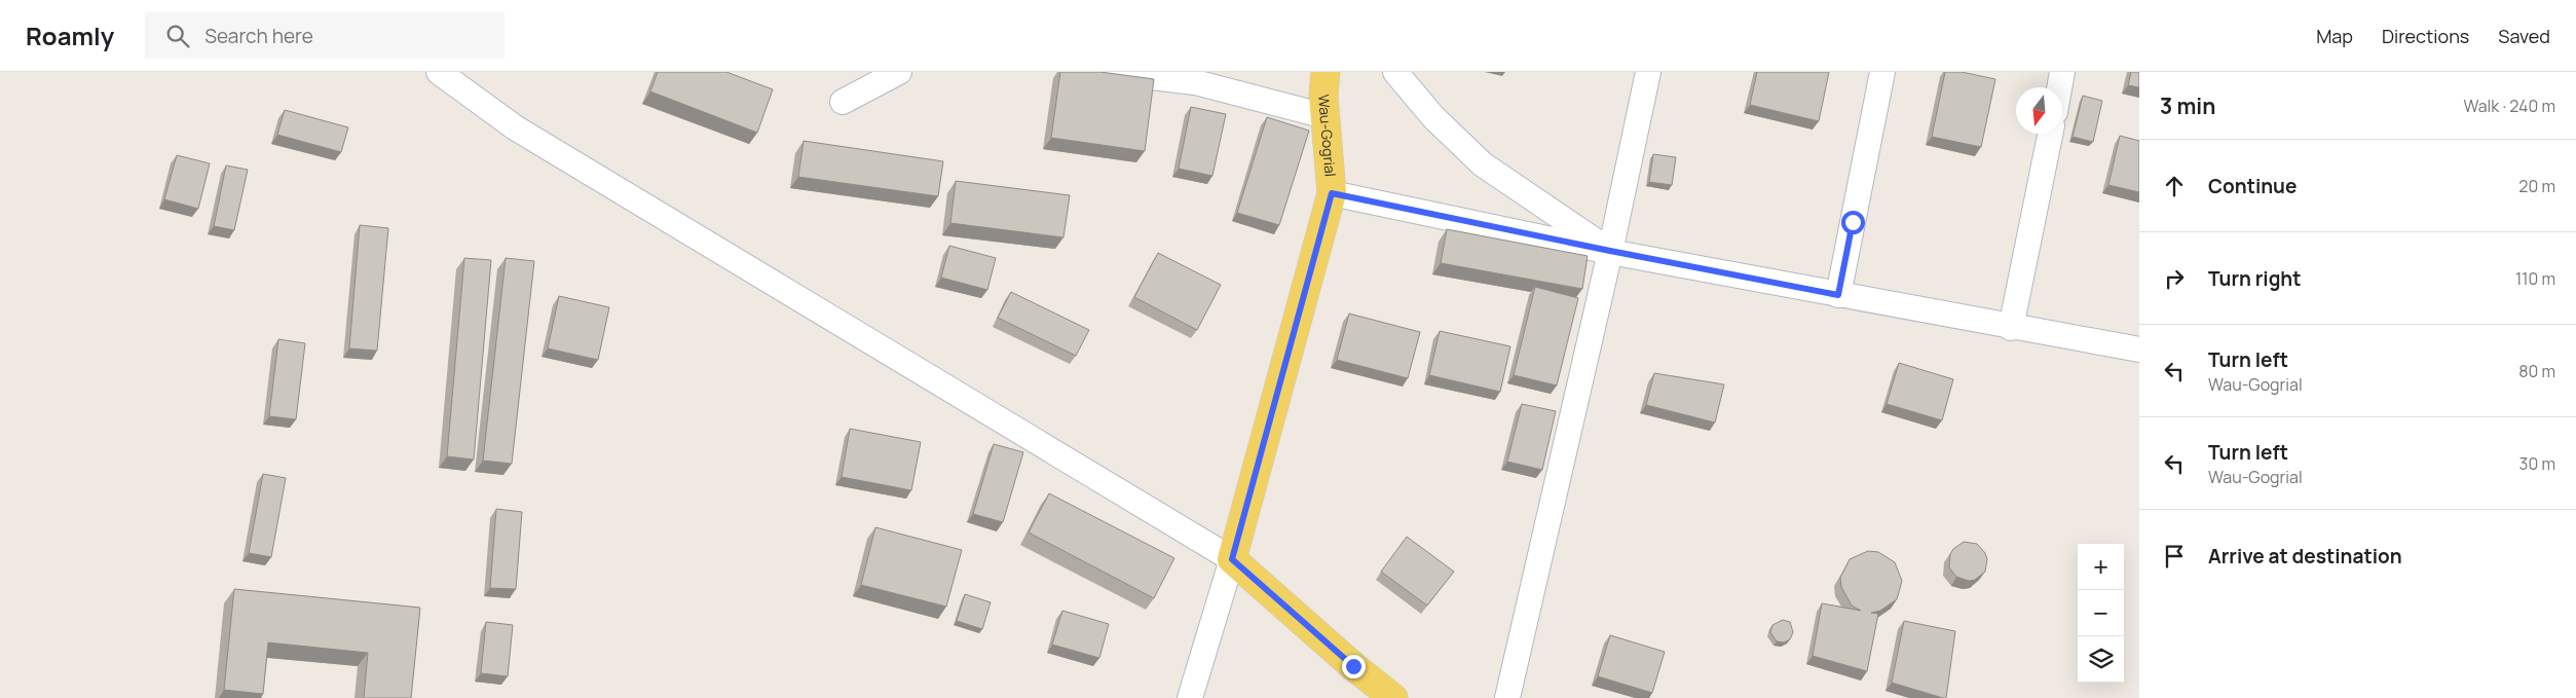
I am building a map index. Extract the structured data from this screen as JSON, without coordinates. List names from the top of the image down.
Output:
{
  "streets": {
    "main road": ["Wau-Gogrial"]
  },
  "north": "bottom",
  "page": {
    "header": "Roamly",
    "search": "Search here",
    "nav": ["Map", "Directions", "Saved"],
    "heading": ["3 min", "Walk · 240 m"],
    "list": [
      ["Continue", "20 m"],
      ["Turn right", "110 m"],
      ["Turn left", "Wau-Gogrial", "80 m"],
      ["Turn left", "Wau-Gogrial", "30 m"],
      "Arrive at destination"
    ],
    "map_buttons": ["+", "−"]
  }
}
